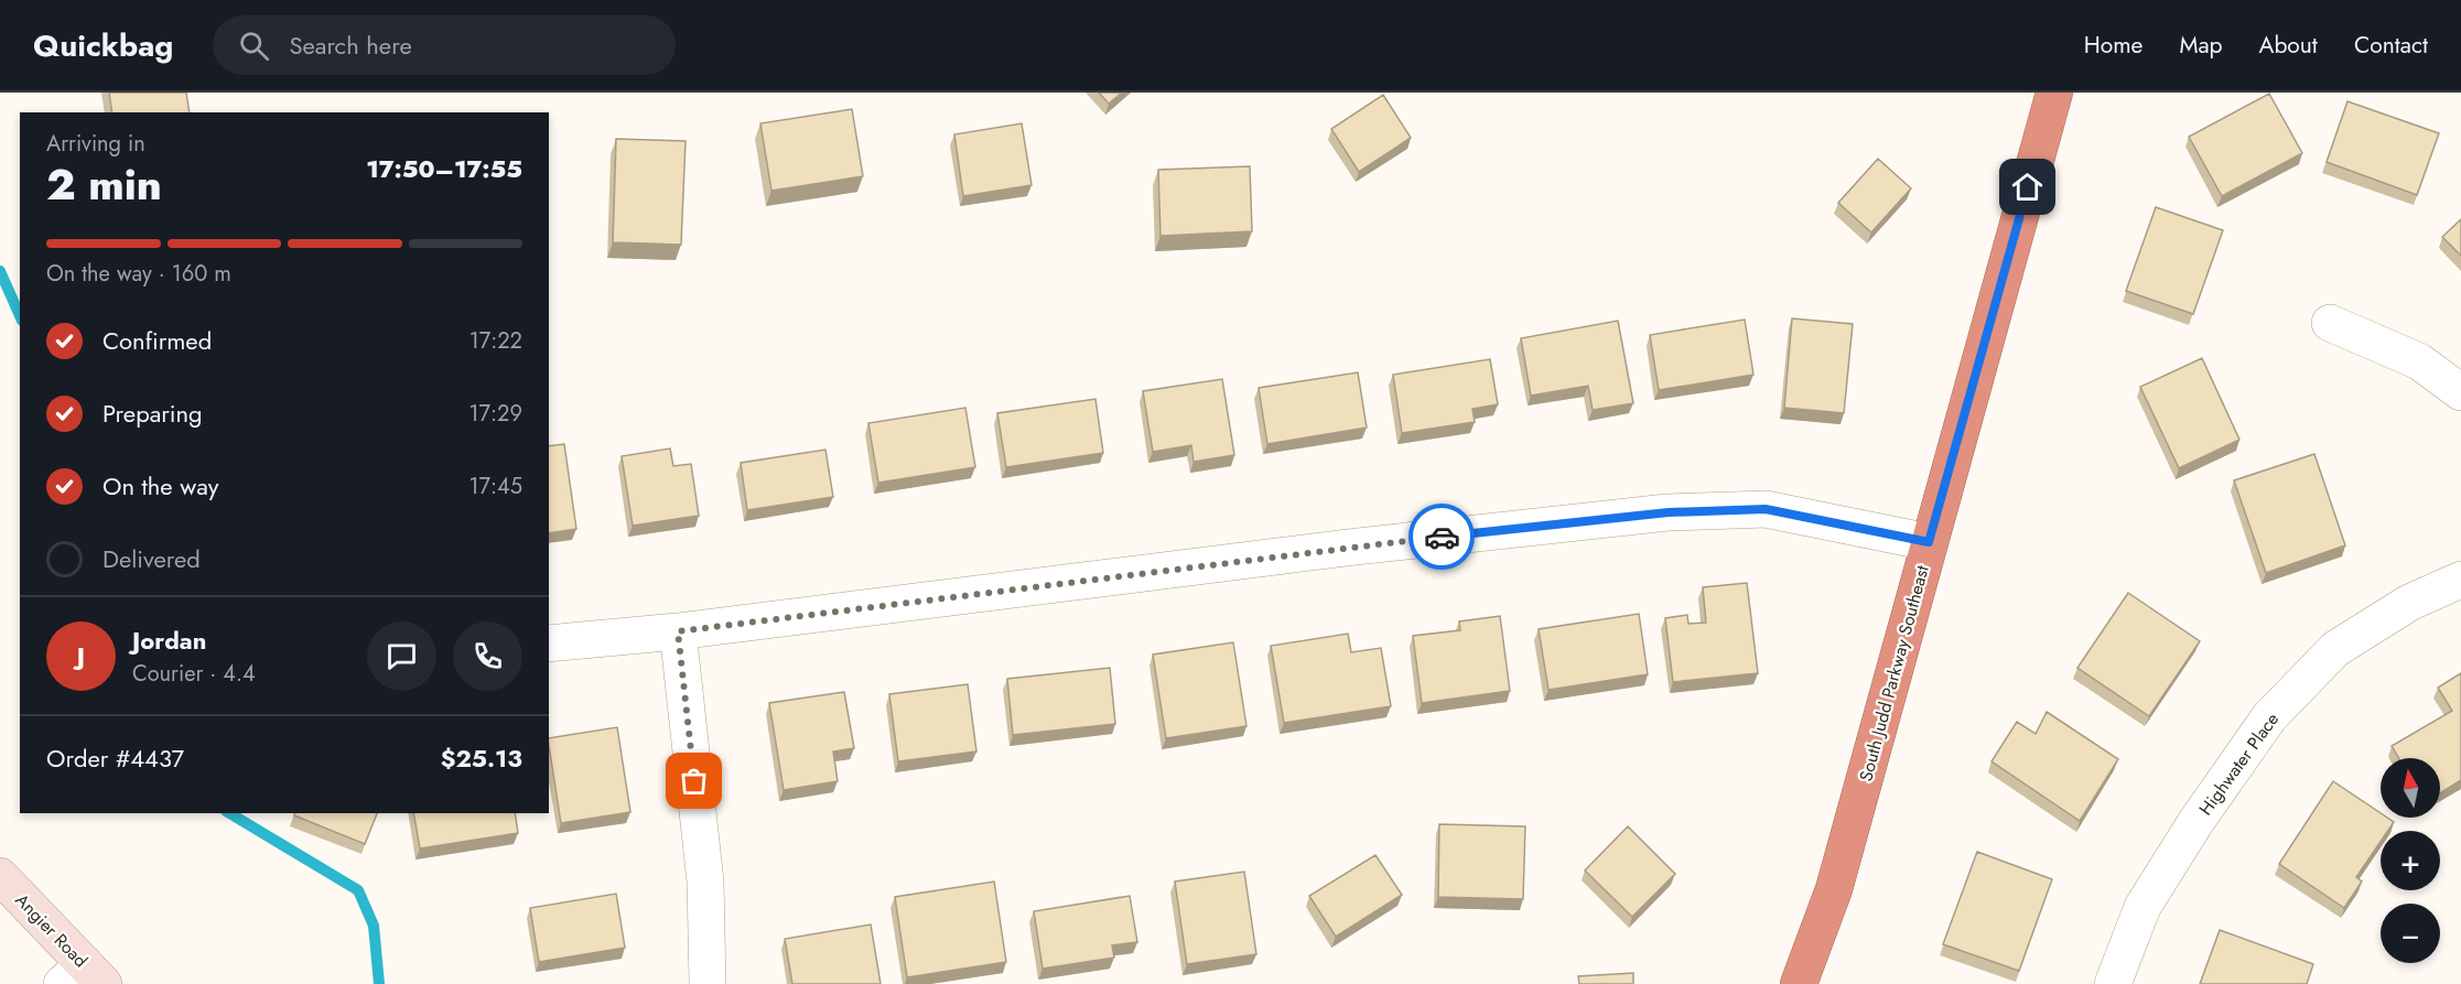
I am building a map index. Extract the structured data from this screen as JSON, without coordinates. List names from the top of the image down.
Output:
{
  "streets": {
    "highway": ["South Judd Parkway Southeast"],
    "street": ["Highwater Place", "Angier Road"]
  },
  "north": "top",
  "page": {
    "header": "Quickbag",
    "search": "Search here",
    "nav": [
      "Home",
      "Map",
      "About",
      "Contact"
    ],
    "heading": ["2 min", "Arriving in", "17:50–17:55"],
    "panel": [
      "Jordan",
      "Courier · 4.4",
      "Order #4437",
      "$25.13"
    ],
    "bar": "On the way · 160 m",
    "list": [
      ["Confirmed", "17:22"],
      ["Preparing", "17:29"],
      ["On the way", "17:45"],
      "Delivered"
    ],
    "round": "J",
    "map_buttons": ["+", "−"]
  }
}
